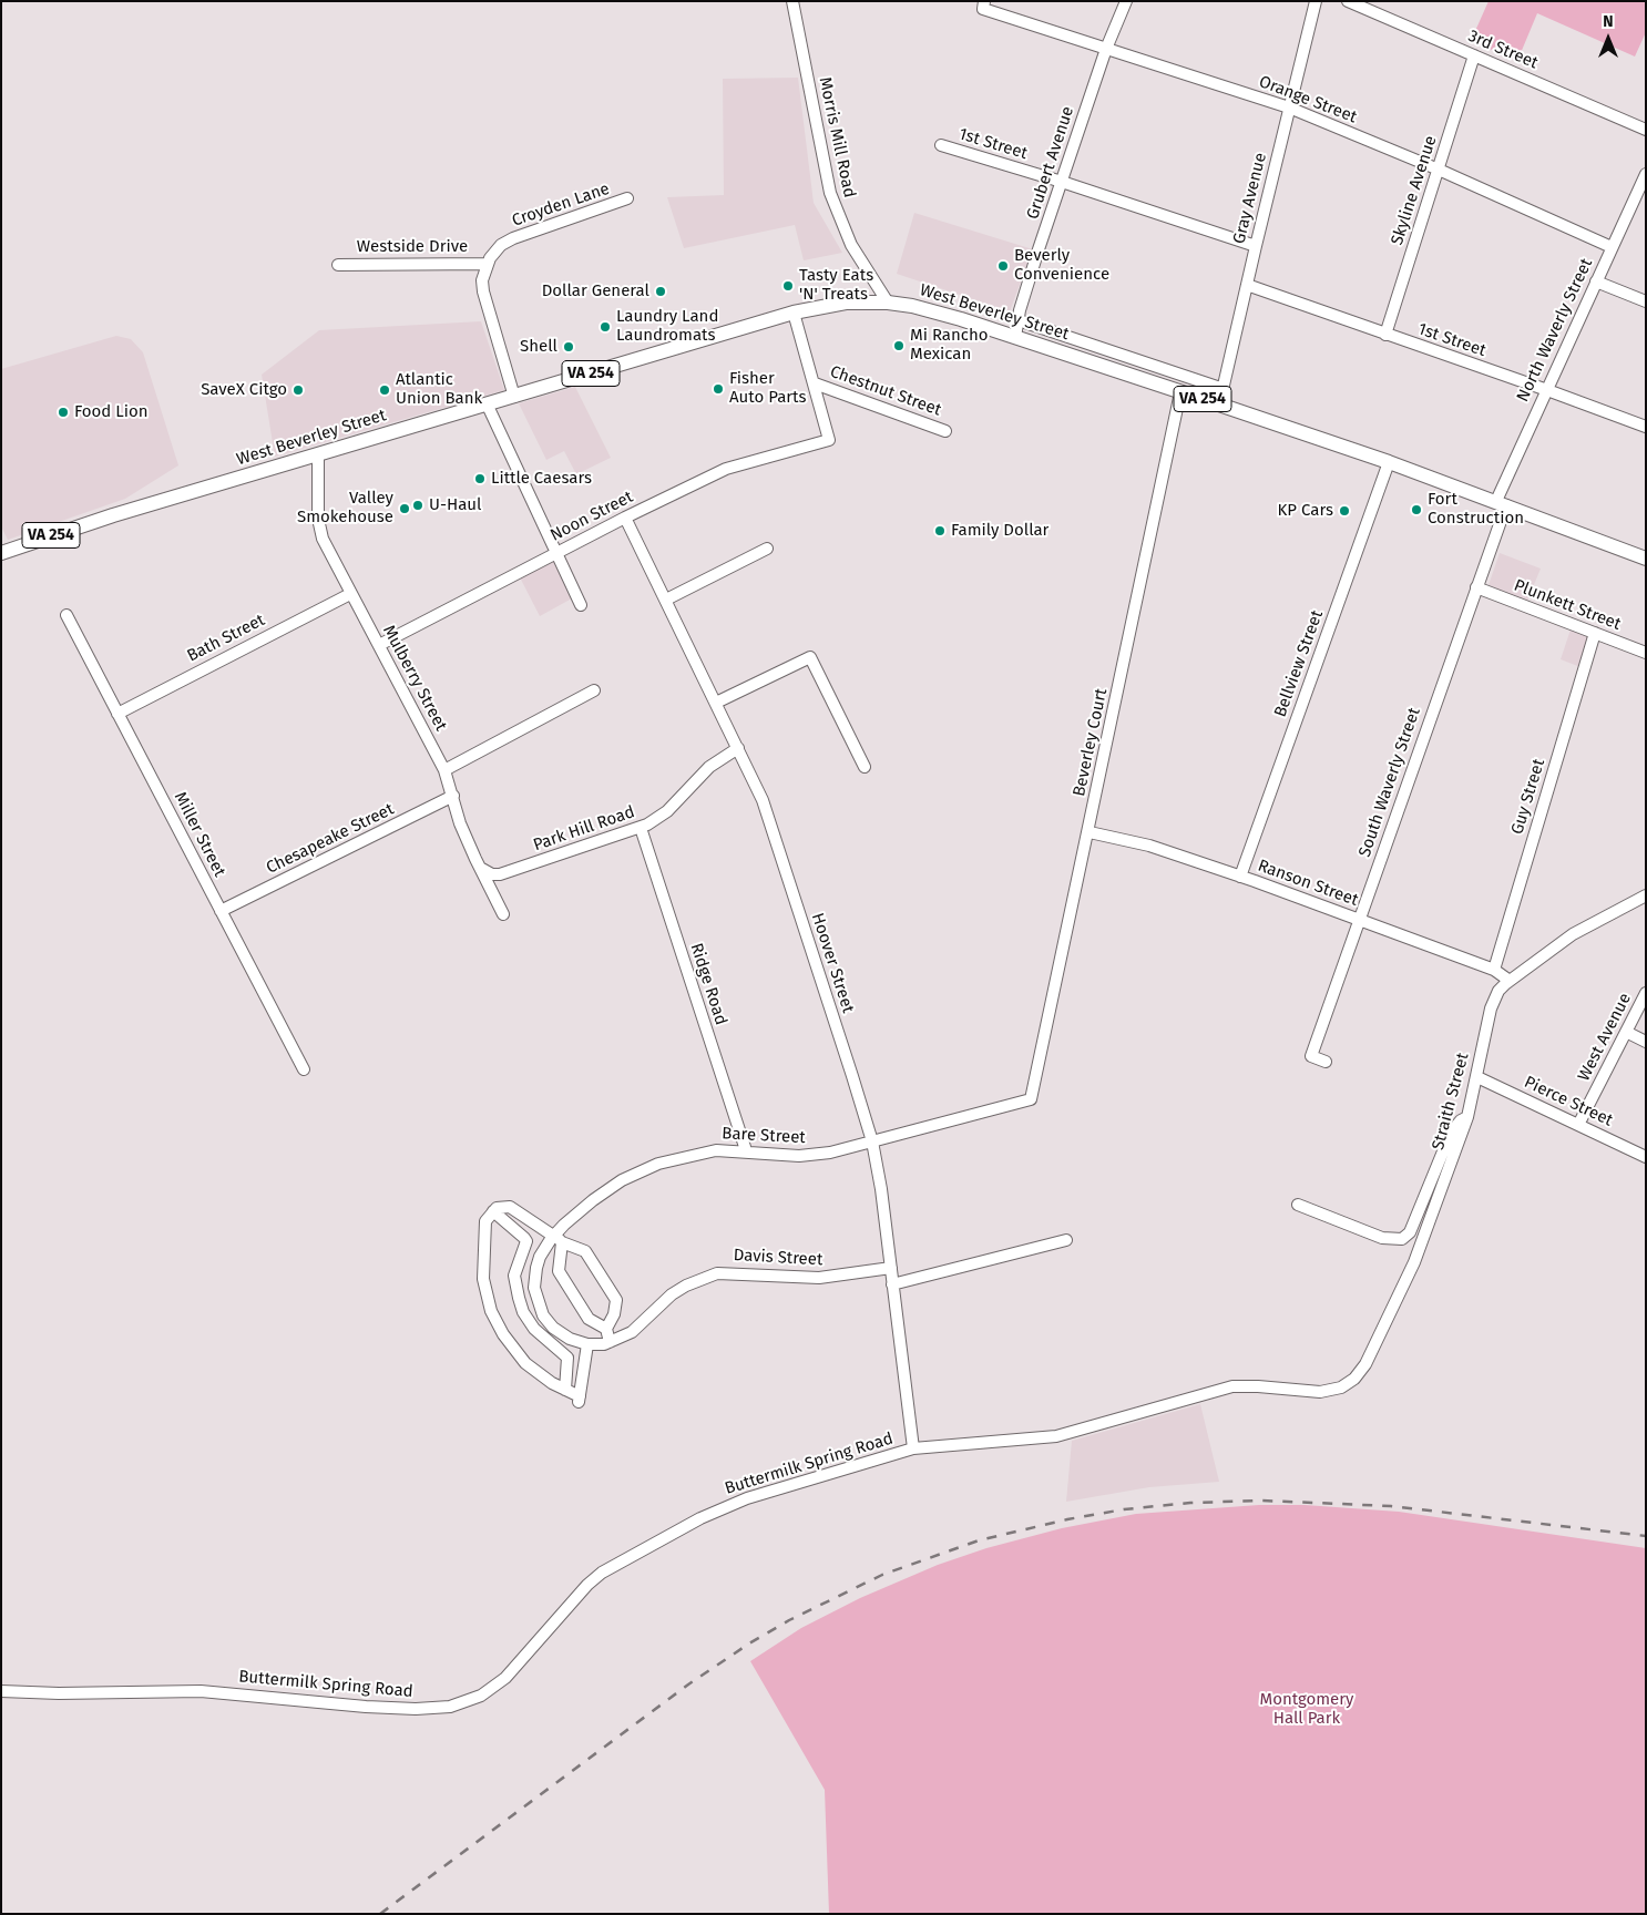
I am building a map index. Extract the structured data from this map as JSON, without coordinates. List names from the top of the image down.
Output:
{
  "streets": {
    "main road": ["West Beverley Street", "VA 254"],
    "street": [
      "3rd Street",
      "Orange Street",
      "Morris Mill Road",
      "1st Street",
      "Grubert Avenue",
      "Skyline Avenue",
      "Gray Avenue",
      "Croyden Lane",
      "Westside Drive",
      "North Waverly Street",
      "Chestnut Street",
      "Noon Street",
      "Plunkett Street",
      "Bath Street",
      "Bellview Street",
      "Mulberry Street",
      "Beverley Court",
      "South Waverly Street",
      "Guy Street",
      "Park Hill Road",
      "Miller Street",
      "Chesapeake Street",
      "Ranson Street",
      "Hoover Street",
      "Ridge Road",
      "West Avenue",
      "Straith Street",
      "Pierce Street",
      "Bare Street",
      "Davis Street",
      "Buttermilk Spring Road"
    ]
  },
  "crossings": [
    ["3rd Street", "Skyline Avenue"],
    ["Orange Street", "Grubert Avenue"],
    ["Orange Street", "Skyline Avenue"],
    ["Orange Street", "Gray Avenue"],
    ["Orange Street", "North Waverly Street"],
    ["Morris Mill Road", "West Beverley Street"],
    ["1st Street", "Grubert Avenue"],
    ["1st Street", "Skyline Avenue"],
    ["1st Street", "Gray Avenue"],
    ["1st Street", "North Waverly Street"],
    ["Grubert Avenue", "West Beverley Street"],
    ["Gray Avenue", "West Beverley Street"],
    ["Croyden Lane", "Westside Drive"],
    ["West Beverley Street", "North Waverly Street"],
    ["West Beverley Street", "Bellview Street"],
    ["West Beverley Street", "Mulberry Street"],
    ["West Beverley Street", "Beverley Court"],
    ["West Beverley Street", "South Waverly Street"],
    ["North Waverly Street", "South Waverly Street"],
    ["Chestnut Street", "Noon Street"],
    ["Noon Street", "Mulberry Street"],
    ["Noon Street", "Hoover Street"],
    ["Plunkett Street", "South Waverly Street"],
    ["Plunkett Street", "Guy Street"],
    ["Bath Street", "Mulberry Street"],
    ["Bath Street", "Miller Street"],
    ["Bellview Street", "Ranson Street"],
    ["Mulberry Street", "Park Hill Road"],
    ["Mulberry Street", "Chesapeake Street"],
    ["Beverley Court", "Ranson Street"],
    ["Beverley Court", "Bare Street"],
    ["South Waverly Street", "Ranson Street"],
    ["Guy Street", "Ranson Street"],
    ["Park Hill Road", "Hoover Street"],
    ["Park Hill Road", "Ridge Road"],
    ["Miller Street", "Chesapeake Street"],
    ["Ranson Street", "Straith Street"],
    ["Hoover Street", "Bare Street"],
    ["Hoover Street", "Davis Street"],
    ["Hoover Street", "Buttermilk Spring Road"],
    ["Ridge Road", "Bare Street"],
    ["West Avenue", "Pierce Street"],
    ["Straith Street", "Pierce Street"],
    ["Straith Street", "Buttermilk Spring Road"],
    ["Bare Street", "Davis Street"]
  ],
  "parks": ["Montgomery Hall Park"],
  "places": [
    "Beverly Convenience",
    "Tasty Eats 'N' Treats",
    "Dollar General",
    "Laundry Land Laundromats",
    "Mi Rancho Mexican",
    "Shell",
    "Fisher Auto Parts",
    "SaveX Citgo",
    "Atlantic Union Bank",
    "Food Lion",
    "Little Caesars",
    "U-Haul",
    "Valley Smokehouse",
    "Fort Construction",
    "KP Cars",
    "Family Dollar"
  ],
  "north": "top"
}
